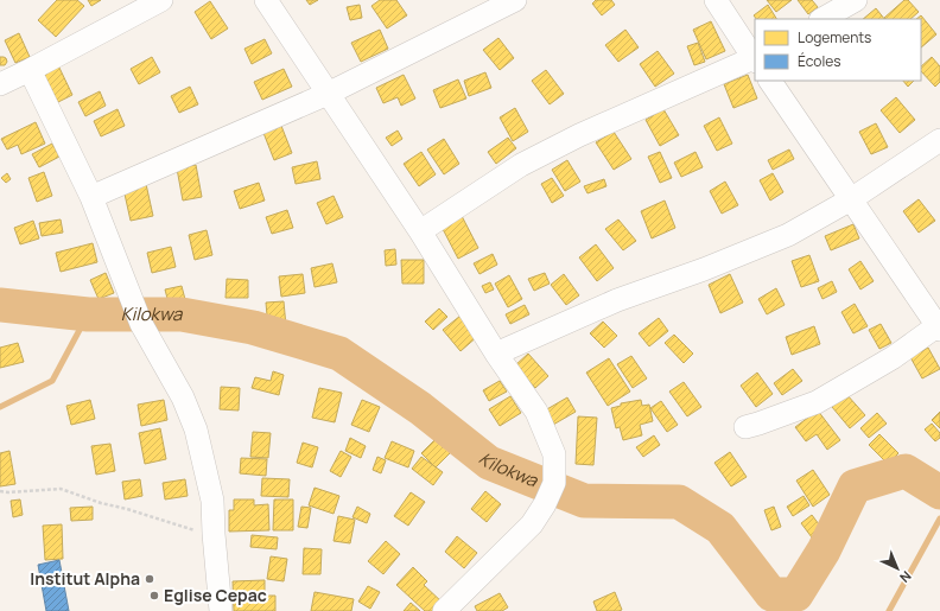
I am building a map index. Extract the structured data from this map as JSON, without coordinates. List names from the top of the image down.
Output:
{
  "water": ["Kilokwa"],
  "places": ["Institut Alpha", "Eglise Cepac"],
  "legend": ["Logements", "Écoles"],
  "north": "bottom right"
}
